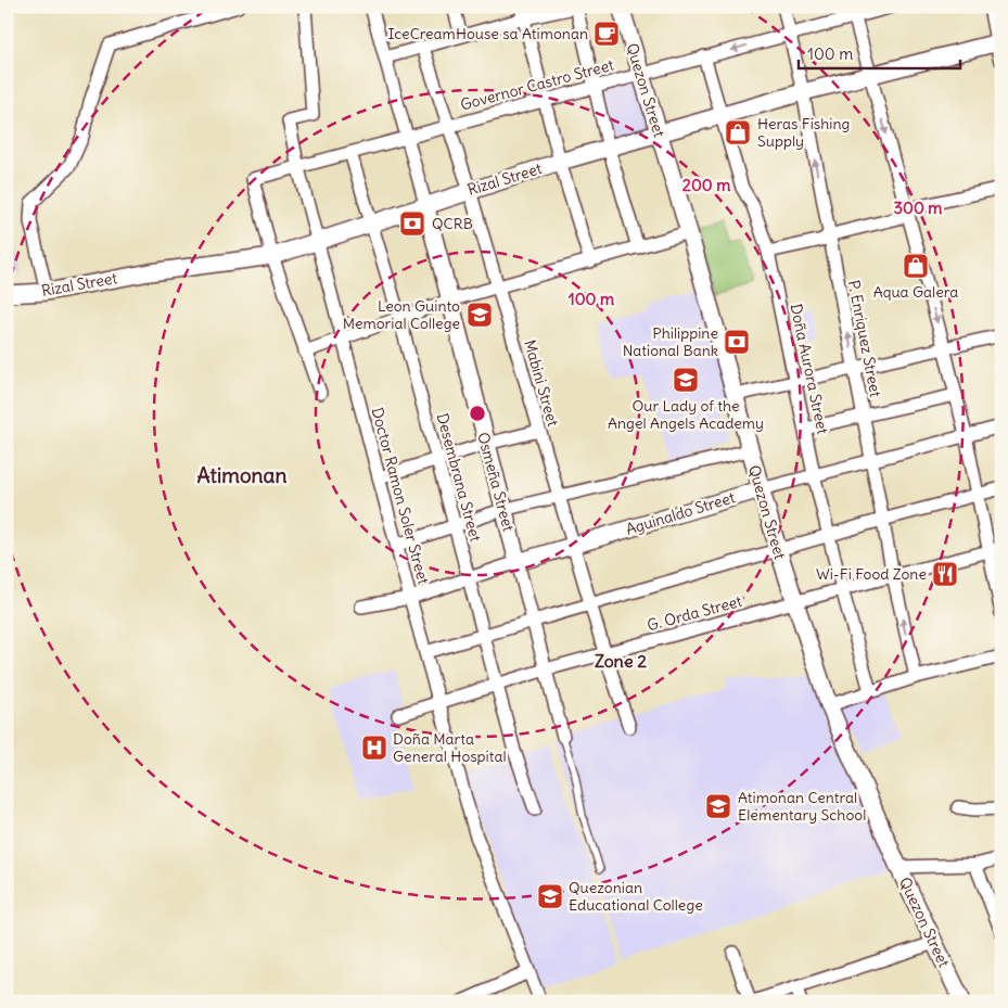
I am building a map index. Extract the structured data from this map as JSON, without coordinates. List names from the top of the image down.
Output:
{
  "streets": {
    "main road": [
      "Quezon Street",
      "Rizal Street",
      "Osmeña Street",
      "Aguinaldo Street"
    ],
    "street": [
      "Governor Castro Street",
      "P. Enriquez Street",
      "Doña Aurora Street",
      "Mabini Street",
      "Desembrana Street",
      "Doctor Ramon Soler Street",
      "G. Orda Street"
    ]
  },
  "crossings": [
    ["Governor Castro Street", "Quezon Street"],
    ["Governor Castro Street", "Rizal Street"],
    ["Governor Castro Street", "P. Enriquez Street"],
    ["Governor Castro Street", "Doña Aurora Street"],
    ["Governor Castro Street", "Mabini Street"],
    ["Governor Castro Street", "Desembrana Street"],
    ["Governor Castro Street", "Osmeña Street"],
    ["Governor Castro Street", "Doctor Ramon Soler Street"],
    ["Quezon Street", "Rizal Street"],
    ["Quezon Street", "Aguinaldo Street"],
    ["Quezon Street", "G. Orda Street"],
    ["Rizal Street", "P. Enriquez Street"],
    ["Rizal Street", "Doña Aurora Street"],
    ["Rizal Street", "Mabini Street"],
    ["Rizal Street", "Desembrana Street"],
    ["Rizal Street", "Osmeña Street"],
    ["Rizal Street", "Doctor Ramon Soler Street"],
    ["P. Enriquez Street", "Aguinaldo Street"],
    ["P. Enriquez Street", "G. Orda Street"],
    ["Doña Aurora Street", "Aguinaldo Street"],
    ["Doña Aurora Street", "G. Orda Street"],
    ["Mabini Street", "Aguinaldo Street"],
    ["Mabini Street", "G. Orda Street"],
    ["Desembrana Street", "Aguinaldo Street"],
    ["Desembrana Street", "G. Orda Street"],
    ["Osmeña Street", "Aguinaldo Street"],
    ["Osmeña Street", "G. Orda Street"],
    ["Doctor Ramon Soler Street", "Aguinaldo Street"],
    ["Doctor Ramon Soler Street", "G. Orda Street"]
  ],
  "districts": ["Atimonan", "Zone 2"],
  "places": {
    "cafe": ["IceCreamHouse sa Atimonan"],
    "shop": ["Heras Fishing Supply", "Aqua Galera"],
    "bank": ["QCRB", "Philippine National Bank"],
    "school or university": [
      "Leon Guinto Memorial College",
      "Our Lady of the Angel Angels Academy",
      "Atimonan Central Elementary School",
      "Quezonian Educational College"
    ],
    "restaurant": ["Wi-Fi Food Zone"],
    "hospital": ["Doña Marta General Hospital"]
  },
  "scale_bar": "100 m",
  "rings": ["200 m", "300 m", "100 m"]
}
